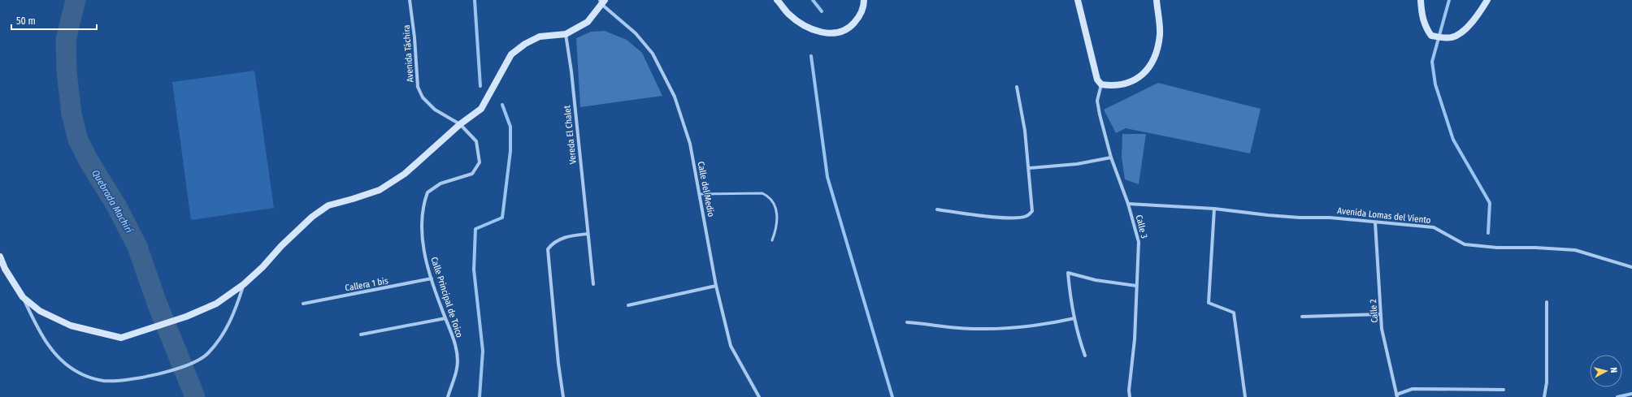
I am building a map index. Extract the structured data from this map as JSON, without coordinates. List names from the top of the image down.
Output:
{
  "streets": {
    "street": [
      "Avenida Táchira",
      "Vereda El Chalet",
      "Calle del Medio",
      "Avenida Lomas del Viento",
      "Calle 3",
      "Callera 1 bis",
      "Calle Principal de Toico",
      "Calle 2"
    ]
  },
  "crossings": [
    ["Avenida Táchira", "Calle Principal de Toico"],
    ["Avenida Lomas del Viento", "Calle 3"],
    ["Avenida Lomas del Viento", "Calle 2"],
    ["Callera 1 bis", "Calle Principal de Toico"]
  ],
  "water": ["Quebrada Machirí"],
  "scale_bar": "50 m",
  "north": "right"
}
